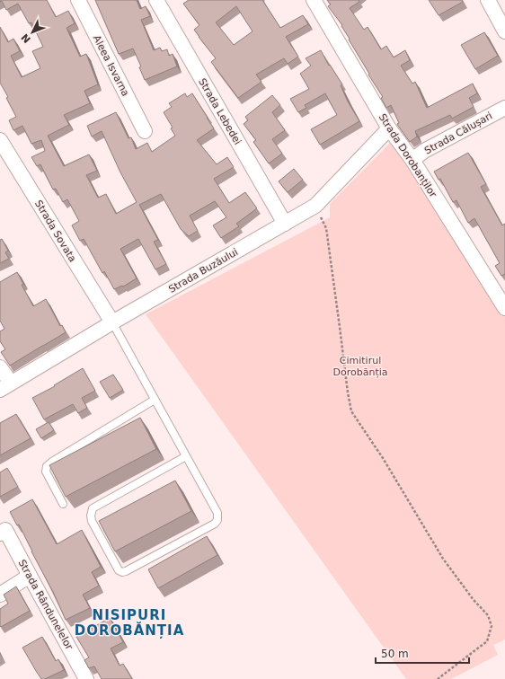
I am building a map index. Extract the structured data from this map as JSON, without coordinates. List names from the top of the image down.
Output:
{
  "streets": {
    "street": [
      "Aleea Isvarna",
      "Strada Lebedei",
      "Strada Călușari",
      "Strada Dorobanților",
      "Strada Sovata",
      "Strada Buzăului",
      "Strada Rândunelelor"
    ]
  },
  "crossings": [
    ["Strada Lebedei", "Strada Buzăului"],
    ["Strada Călușari", "Strada Dorobanților"],
    ["Strada Dorobanților", "Strada Buzăului"],
    ["Strada Sovata", "Strada Buzăului"]
  ],
  "districts": ["NISIPURI DOROBĂNȚIA"],
  "parks": ["Cimitirul Dorobănția"],
  "scale_bar": "50 m",
  "north": "bottom left"
}
